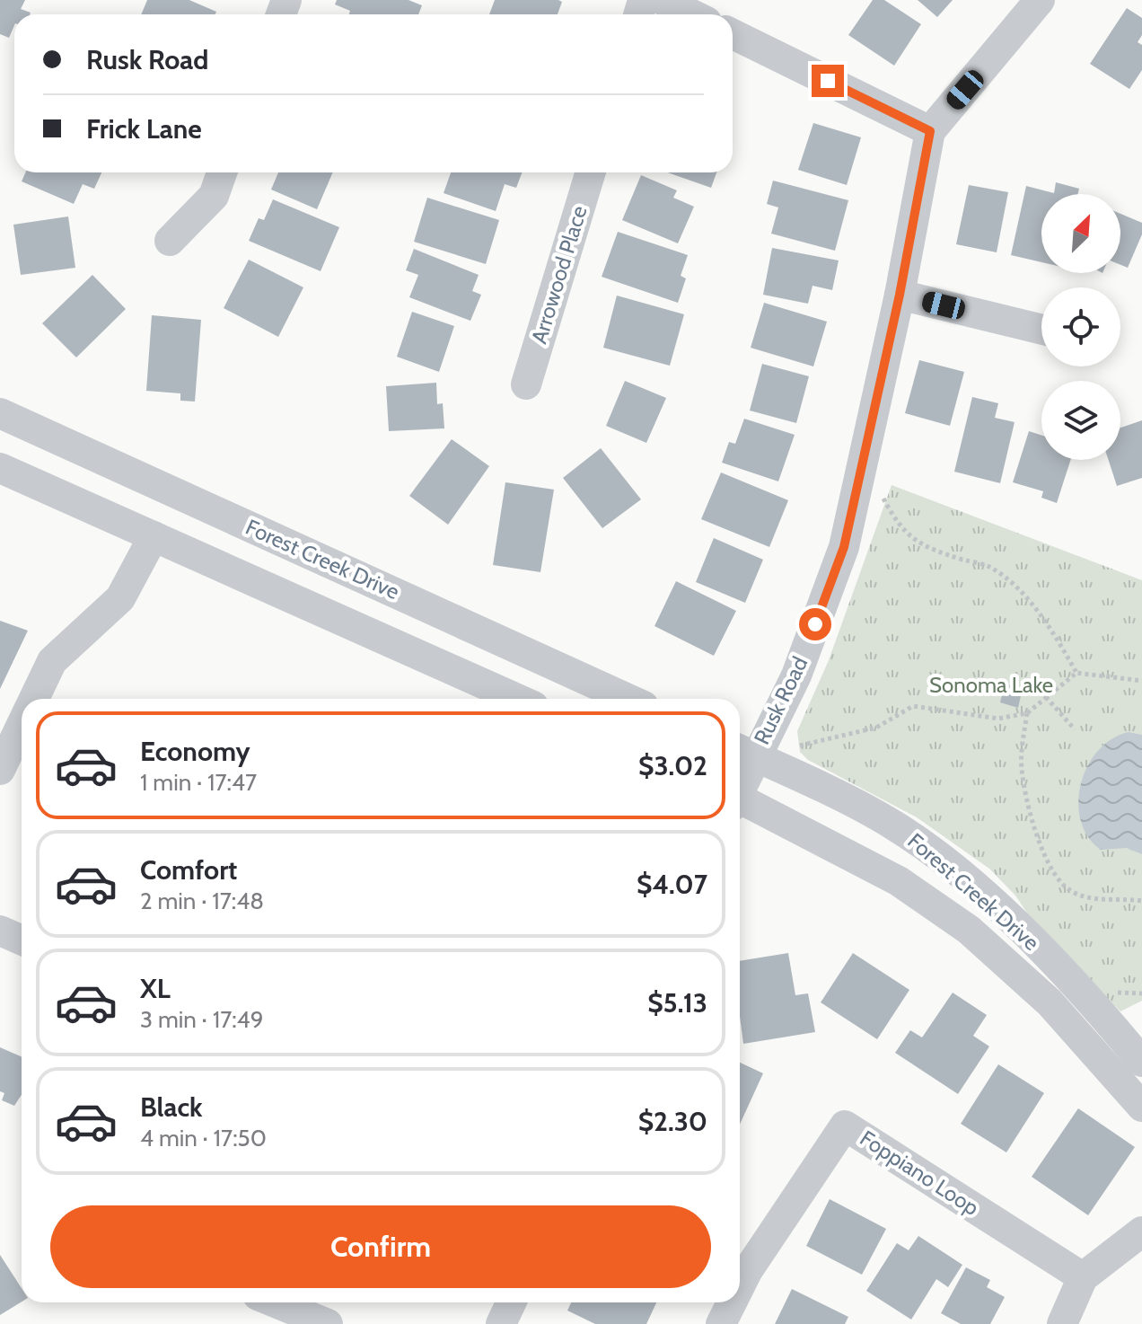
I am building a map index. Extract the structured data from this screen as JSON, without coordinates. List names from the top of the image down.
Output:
{
  "streets": {
    "street": [
      "Arrowood Place",
      "Forest Creek Drive",
      "Rusk Road",
      "Foppiano Loop"
    ]
  },
  "crossings": [
    ["Forest Creek Drive", "Rusk Road"]
  ],
  "parks": ["Sonoma Lake"],
  "north": "top right",
  "page": {
    "banner": ["Rusk Road", "Frick Lane"],
    "list": [
      {
        "name": "Economy",
        "note": "1 min · 17:47",
        "value": "$3.02"
      },
      {
        "name": "Comfort",
        "note": "2 min · 17:48",
        "value": "$4.07"
      },
      {
        "name": "XL",
        "note": "3 min · 17:49",
        "value": "$5.13"
      },
      {
        "name": "Black",
        "note": "4 min · 17:50",
        "value": "$2.30"
      }
    ],
    "buttons": "Confirm"
  }
}
